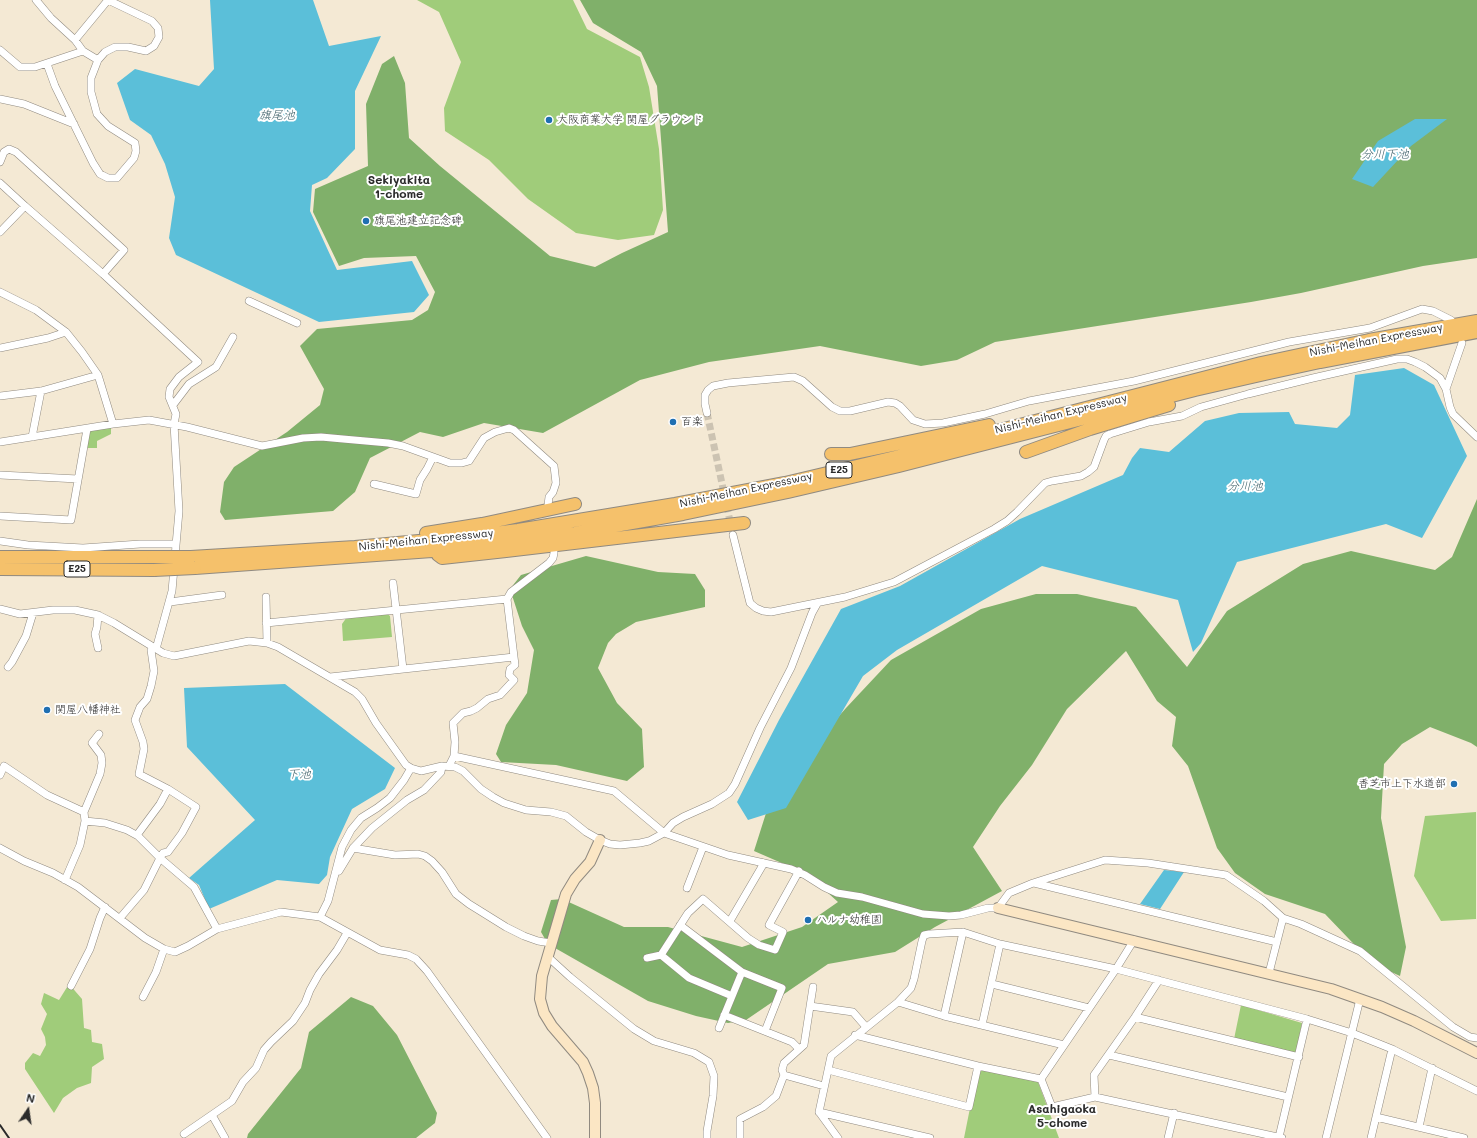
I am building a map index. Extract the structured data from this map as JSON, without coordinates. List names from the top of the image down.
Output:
{
  "streets": {
    "highway": ["Nishi-Meihan Expressway", "E25"]
  },
  "districts": ["Sekiyakita 1-chome", "Asahigaoka 5-chome"],
  "water": [
    "旗尾池",
    "分川下池",
    "分川池",
    "下池"
  ],
  "places": [
    "大阪商業大学 関屋グラウンド",
    "旗尾池建立記念碑",
    "百楽",
    "関屋八幡神社",
    "香芝市上下水道部",
    "ハルナ幼稚園"
  ],
  "north": "top"
}
